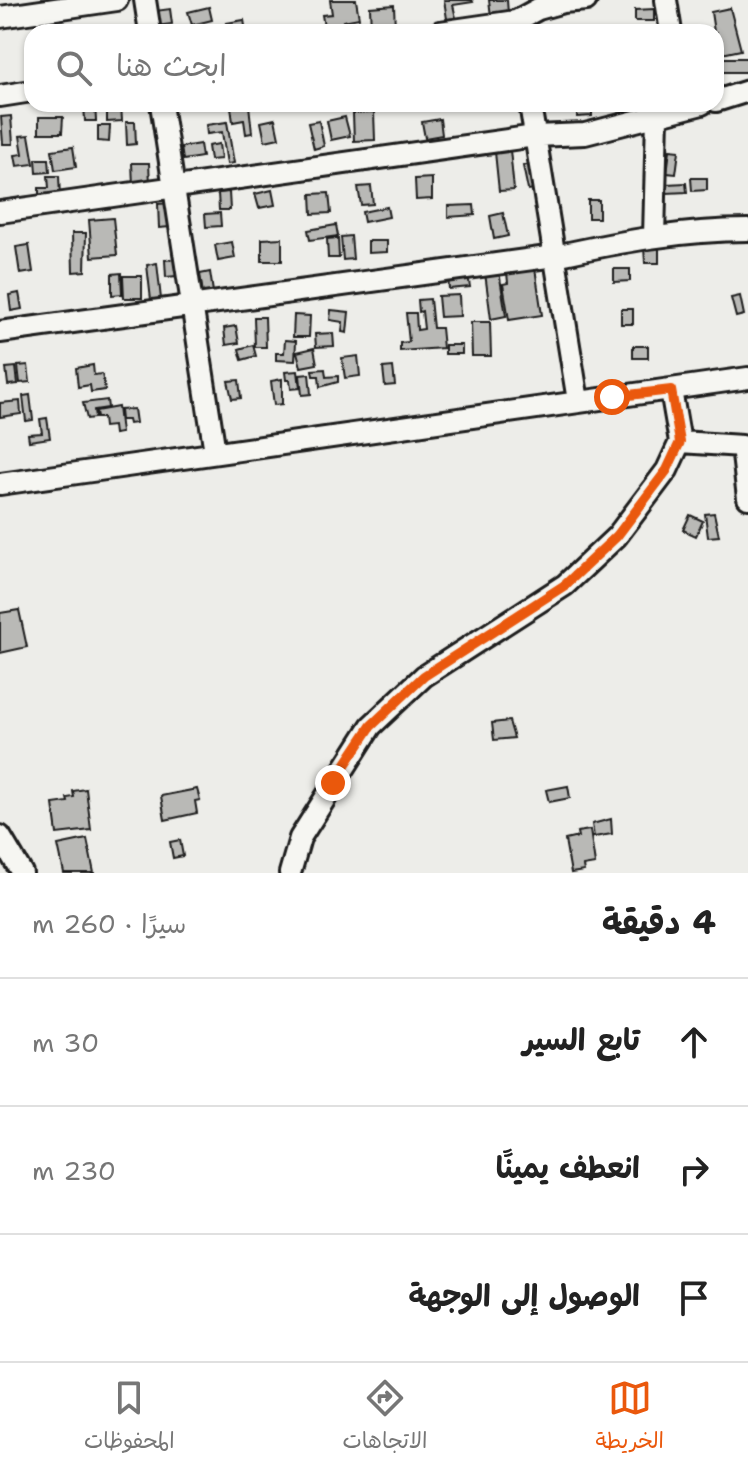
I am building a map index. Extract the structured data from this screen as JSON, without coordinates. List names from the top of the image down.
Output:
{
  "page": {
    "search": "ابحث هنا",
    "heading": ["4 دقيقة", "سيرًا · 260 m"],
    "list": [
      ["تابع السير", "30 m"],
      ["انعطف يمينًا", "230 m"],
      "الوصول إلى الوجهة"
    ],
    "nav": ["الخريطة", "الاتجاهات", "المحفوظات"]
  }
}
